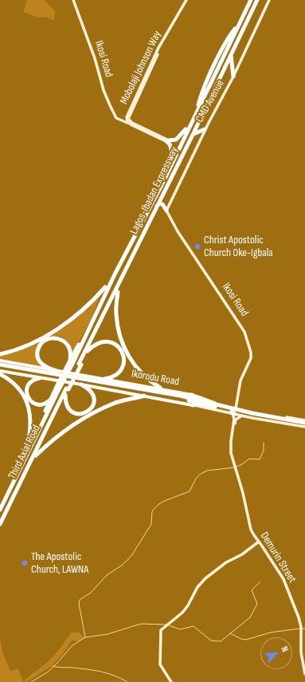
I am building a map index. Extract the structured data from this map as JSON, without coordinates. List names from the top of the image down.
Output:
{
  "streets": {
    "highway": ["Lagos-Ibadan Expressway", "Ikorodu Road", "Third Axial Road"],
    "street": [
      "Ikosi Road",
      "Mobolaji Johnson Way",
      "CMD Avenue",
      "Demurin Street"
    ]
  },
  "crossings": [
    ["Ikosi Road", "CMD Avenue"],
    ["Ikosi Road", "Ikorodu Road"],
    ["Lagos-Ibadan Expressway", "Third Axial Road"],
    ["Ikorodu Road", "Demurin Street"]
  ],
  "places": ["Christ Apostolic Church Oke-Igbala", "The Apostolic Church, LAWNA"],
  "north": "top right"
}
